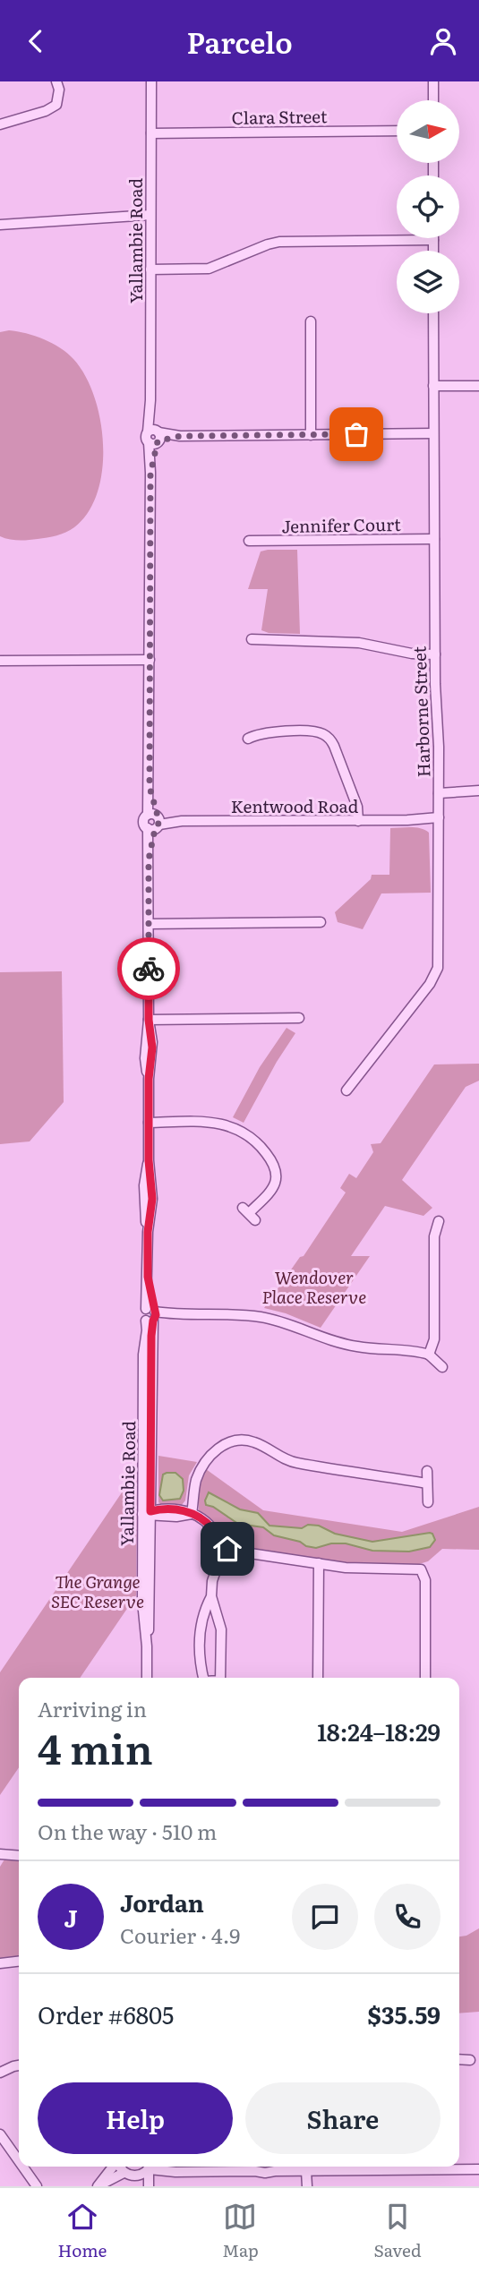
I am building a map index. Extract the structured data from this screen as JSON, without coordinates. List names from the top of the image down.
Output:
{
  "streets": {
    "street": [
      "Clara Street",
      "Yallambie Road",
      "Jennifer Court",
      "Harborne Street",
      "Kentwood Road"
    ]
  },
  "crossings": [
    ["Clara Street", "Yallambie Road"],
    ["Yallambie Road", "Kentwood Road"],
    ["Jennifer Court", "Harborne Street"],
    ["Harborne Street", "Kentwood Road"]
  ],
  "parks": ["Wendover Place Reserve", "The Grange SEC Reserve"],
  "north": "right",
  "page": {
    "header": "Parcelo",
    "heading": ["4 min", "Arriving in", "18:24–18:29"],
    "panel": [
      "Jordan",
      "Courier · 4.9",
      "Order #6805",
      "$35.59"
    ],
    "bar": "On the way · 510 m",
    "round": "J",
    "buttons": ["Help", "Share"],
    "tabs": ["Home", "Map", "Saved"]
  }
}
